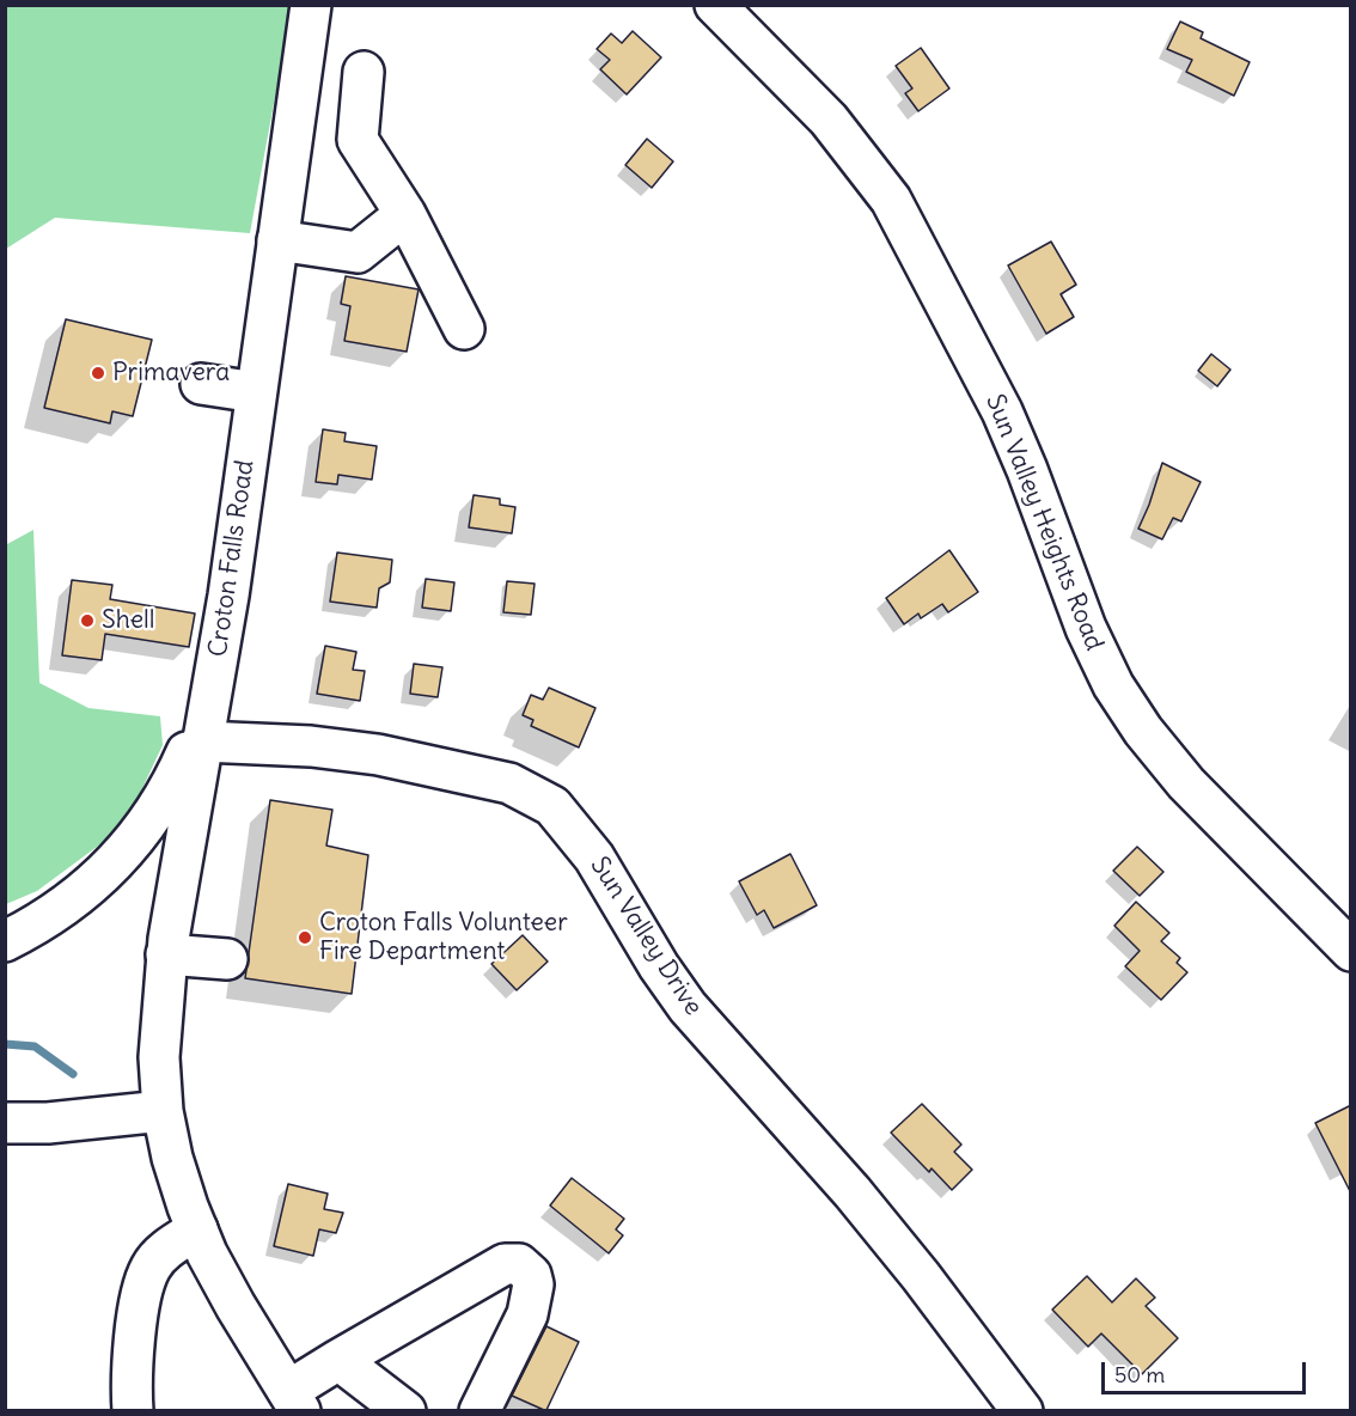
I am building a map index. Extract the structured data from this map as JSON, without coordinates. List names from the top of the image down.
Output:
{
  "streets": {
    "street": ["Sun Valley Heights Road", "Croton Falls Road", "Sun Valley Drive"]
  },
  "crossings": [
    ["Croton Falls Road", "Sun Valley Drive"]
  ],
  "places": ["Primavera", "Shell", "Croton Falls Volunteer Fire Department"],
  "scale_bar": "50 m"
}
